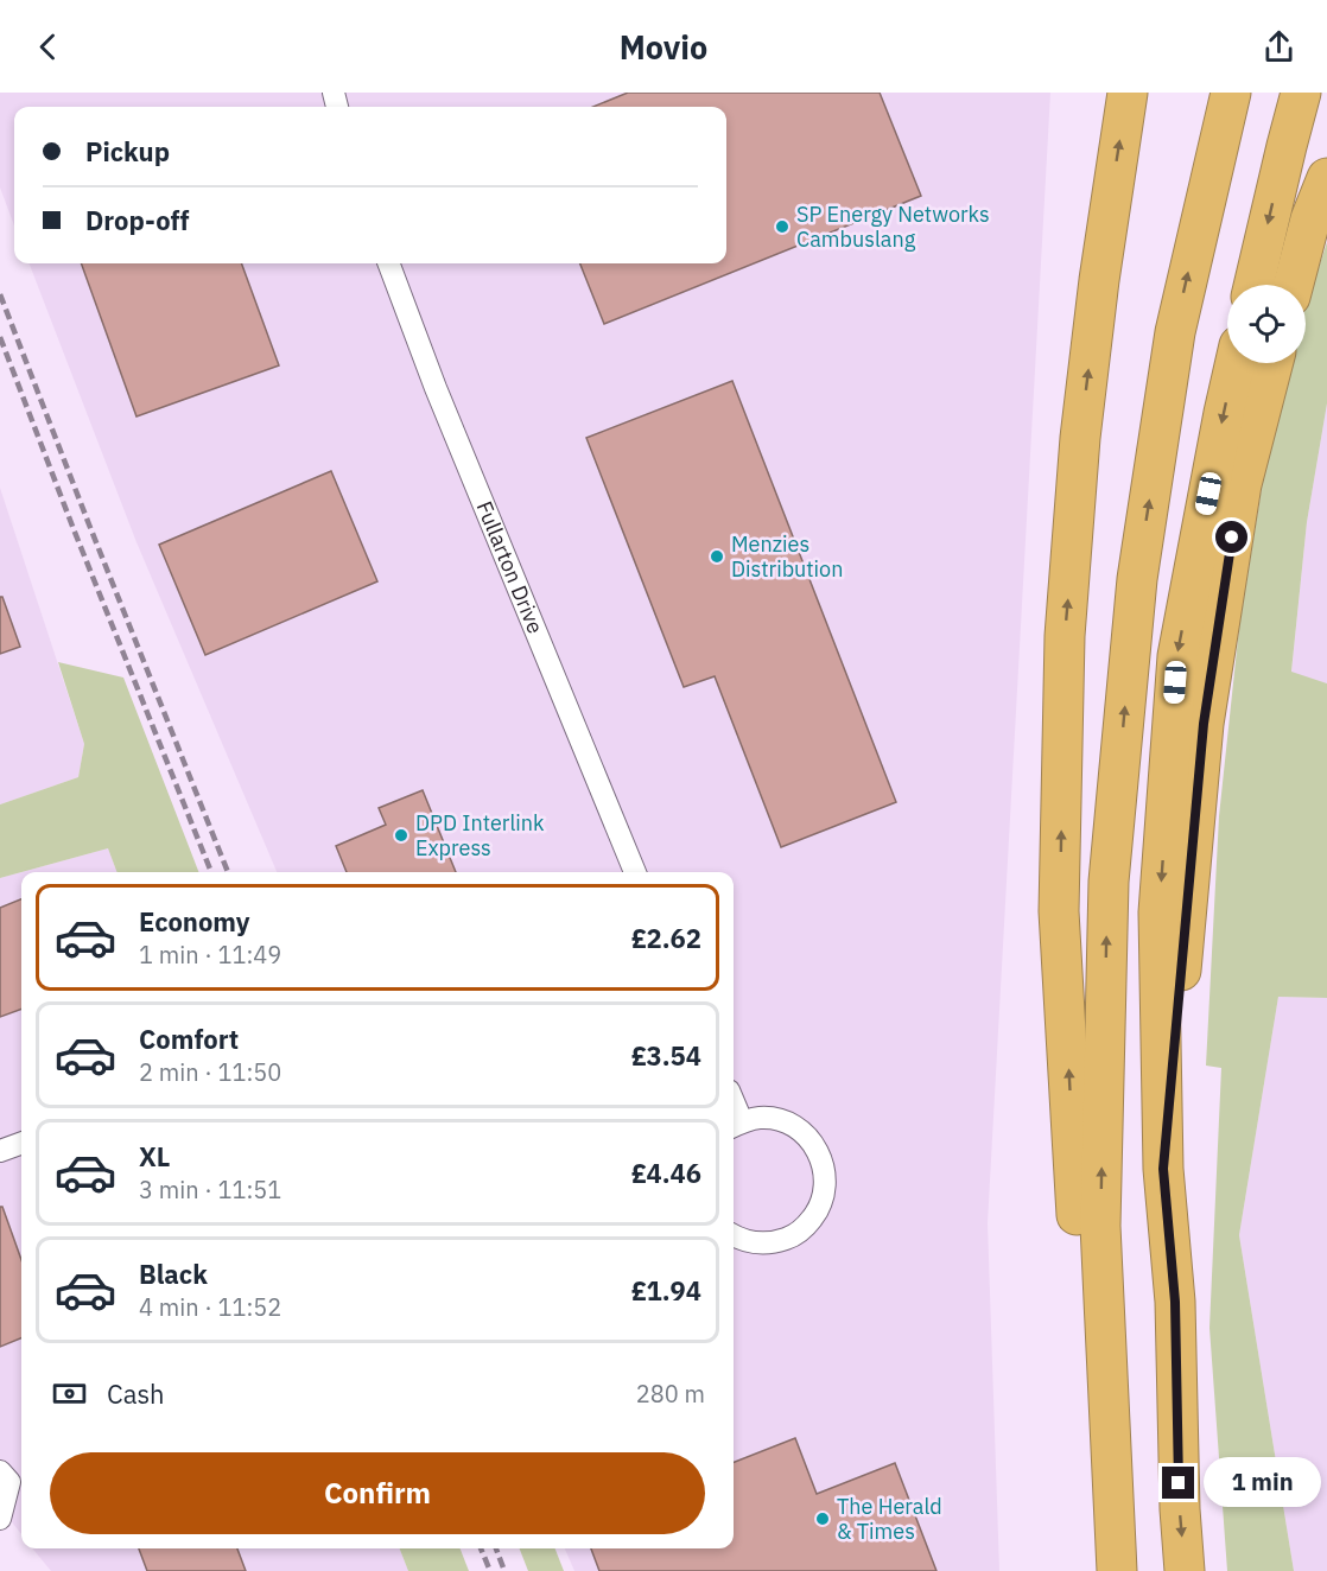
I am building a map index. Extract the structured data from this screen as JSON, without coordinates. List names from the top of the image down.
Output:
{
  "streets": {
    "street": ["Fullarton Drive"]
  },
  "places": [
    "SP Energy Networks Cambuslang",
    "Menzies Distribution",
    "DPD Interlink Express",
    "The Herald & Times"
  ],
  "page": {
    "header": "Movio",
    "banner": ["Pickup", "Drop-off"],
    "list": [
      {
        "name": "Economy",
        "note": "1 min · 11:49",
        "value": "£2.62"
      },
      {
        "name": "Comfort",
        "note": "2 min · 11:50",
        "value": "£3.54"
      },
      {
        "name": "XL",
        "note": "3 min · 11:51",
        "value": "£4.46"
      },
      {
        "name": "Black",
        "note": "4 min · 11:52",
        "value": "£1.94"
      }
    ],
    "pay": ["Cash", "280 m"],
    "buttons": "Confirm",
    "bubble": "1 min"
  }
}
